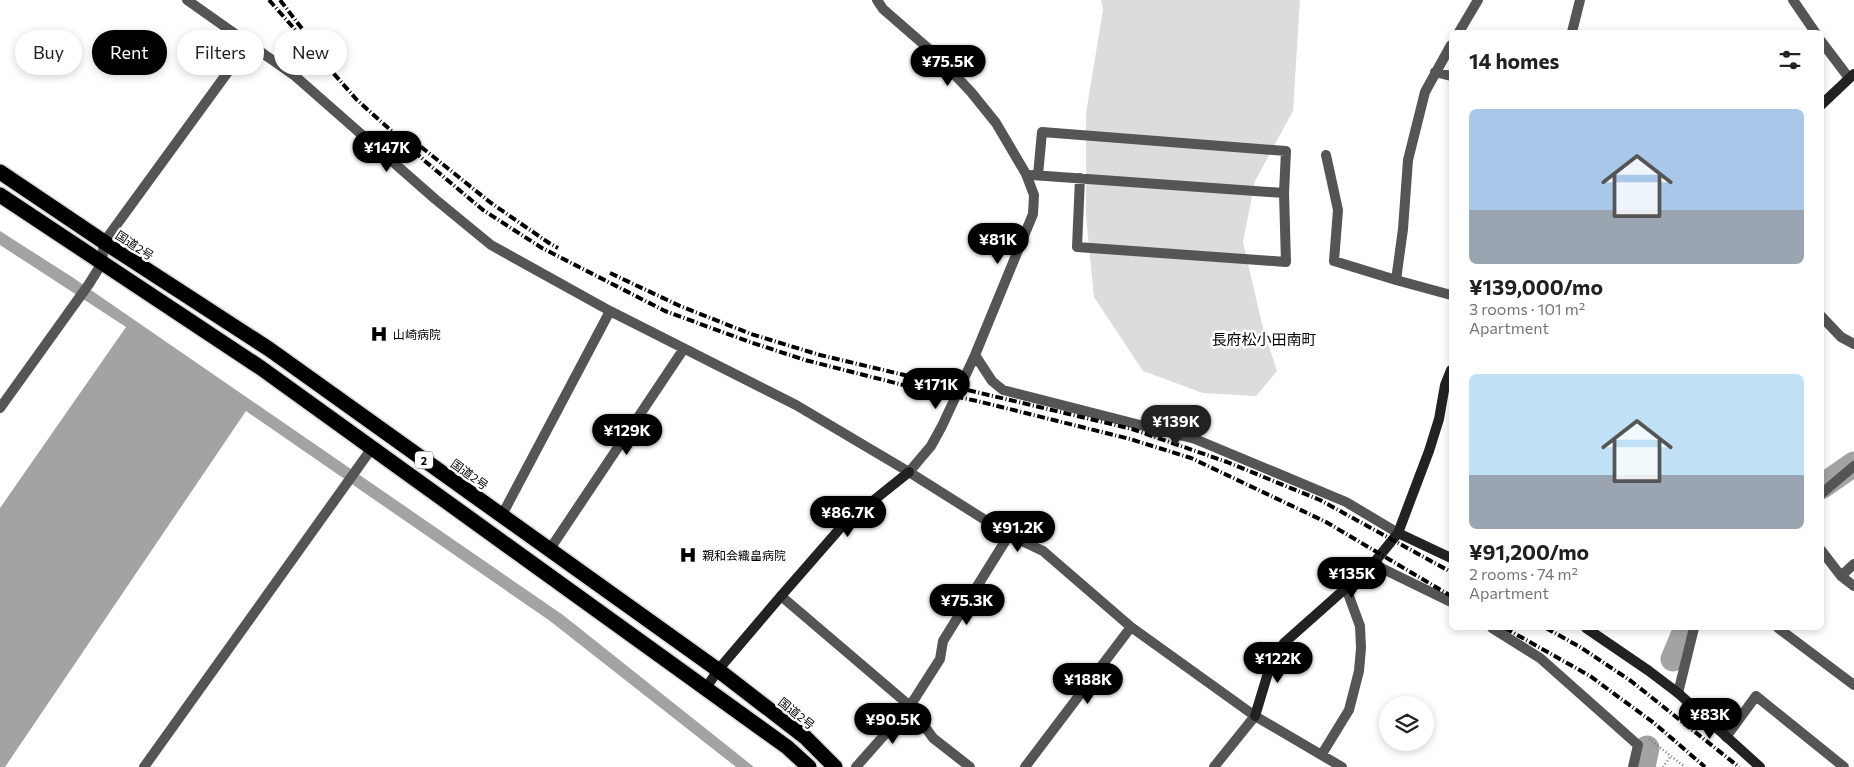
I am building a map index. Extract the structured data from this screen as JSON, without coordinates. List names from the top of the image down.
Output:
{
  "streets": {
    "highway": ["国道2号", "2"]
  },
  "districts": ["長府松小田南町"],
  "places": {
    "hospital": ["山崎病院", "親和会織畠病院"]
  },
  "page": {
    "chip": [
      "Buy",
      "Rent",
      "Filters",
      "New"
    ],
    "heading": "14 homes",
    "price": [
      "¥75.5K",
      "¥147K",
      "¥81K",
      "¥171K",
      "¥139K",
      "¥129K",
      "¥86.7K",
      "¥91.2K",
      "¥135K",
      "¥75.3K",
      "¥122K",
      "¥188K",
      "¥83K",
      "¥90.5K"
    ],
    "list": [
      {
        "name": "¥139,000/mo",
        "note": "3 rooms · 101 m² · Apartment"
      },
      {
        "name": "¥91,200/mo",
        "note": "2 rooms · 74 m² · Apartment"
      }
    ]
  }
}
